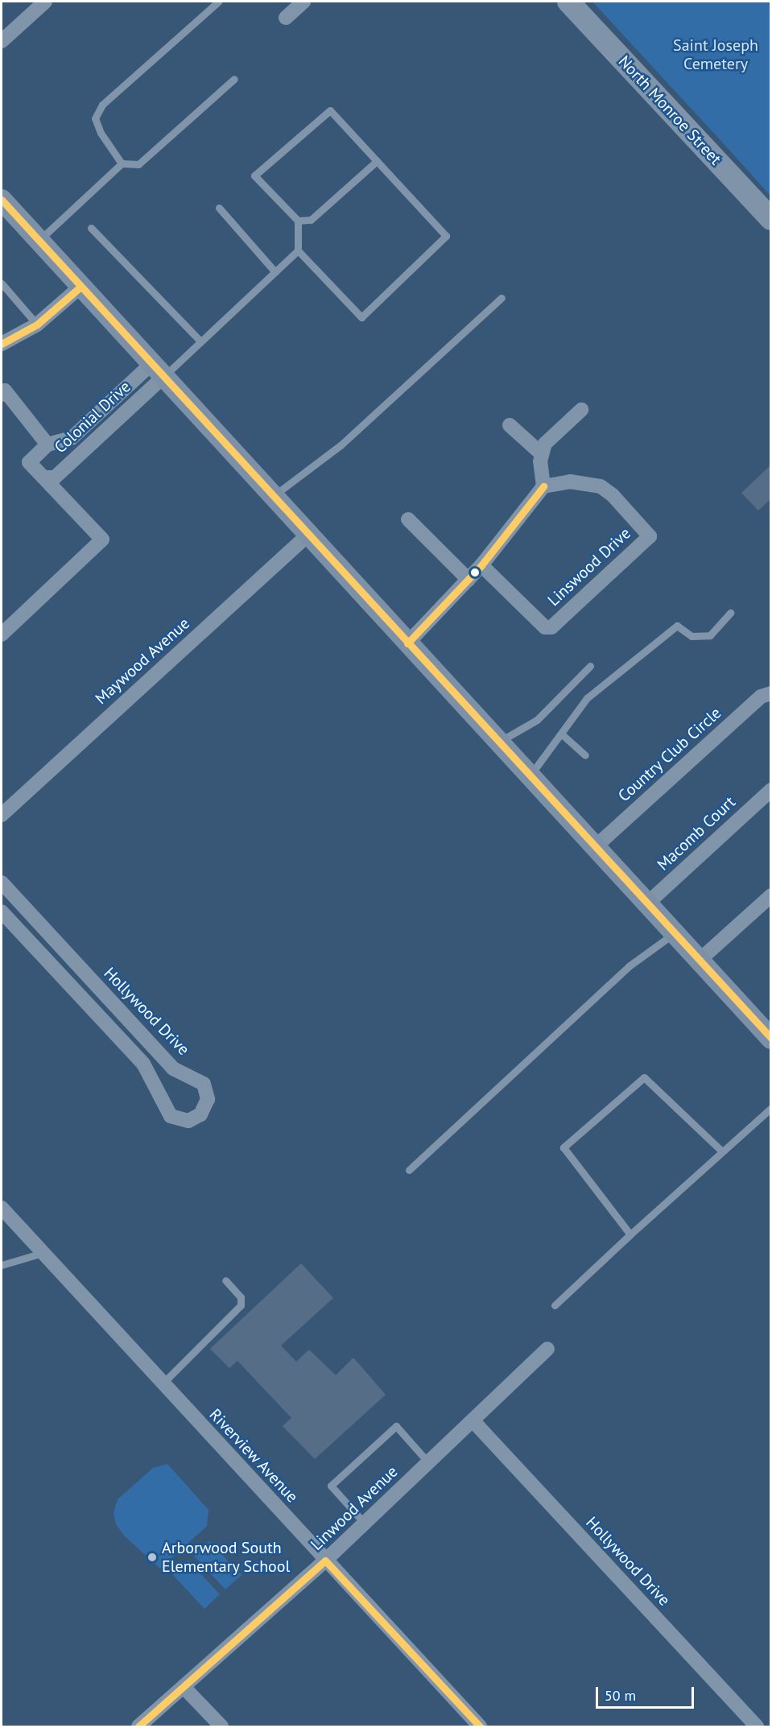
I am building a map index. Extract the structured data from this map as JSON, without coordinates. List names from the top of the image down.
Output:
{
  "streets": {
    "main road": ["North Monroe Street"],
    "street": [
      "Colonial Drive",
      "Linswood Drive",
      "Maywood Avenue",
      "Country Club Circle",
      "Macomb Court",
      "Hollywood Drive",
      "Riverview Avenue",
      "Linwood Avenue"
    ]
  },
  "crossings": [
    ["Hollywood Drive", "Linwood Avenue"],
    ["Riverview Avenue", "Linwood Avenue"]
  ],
  "parks": ["Saint Joseph Cemetery"],
  "places": ["Arborwood South Elementary School"],
  "scale_bar": "50 m"
}
